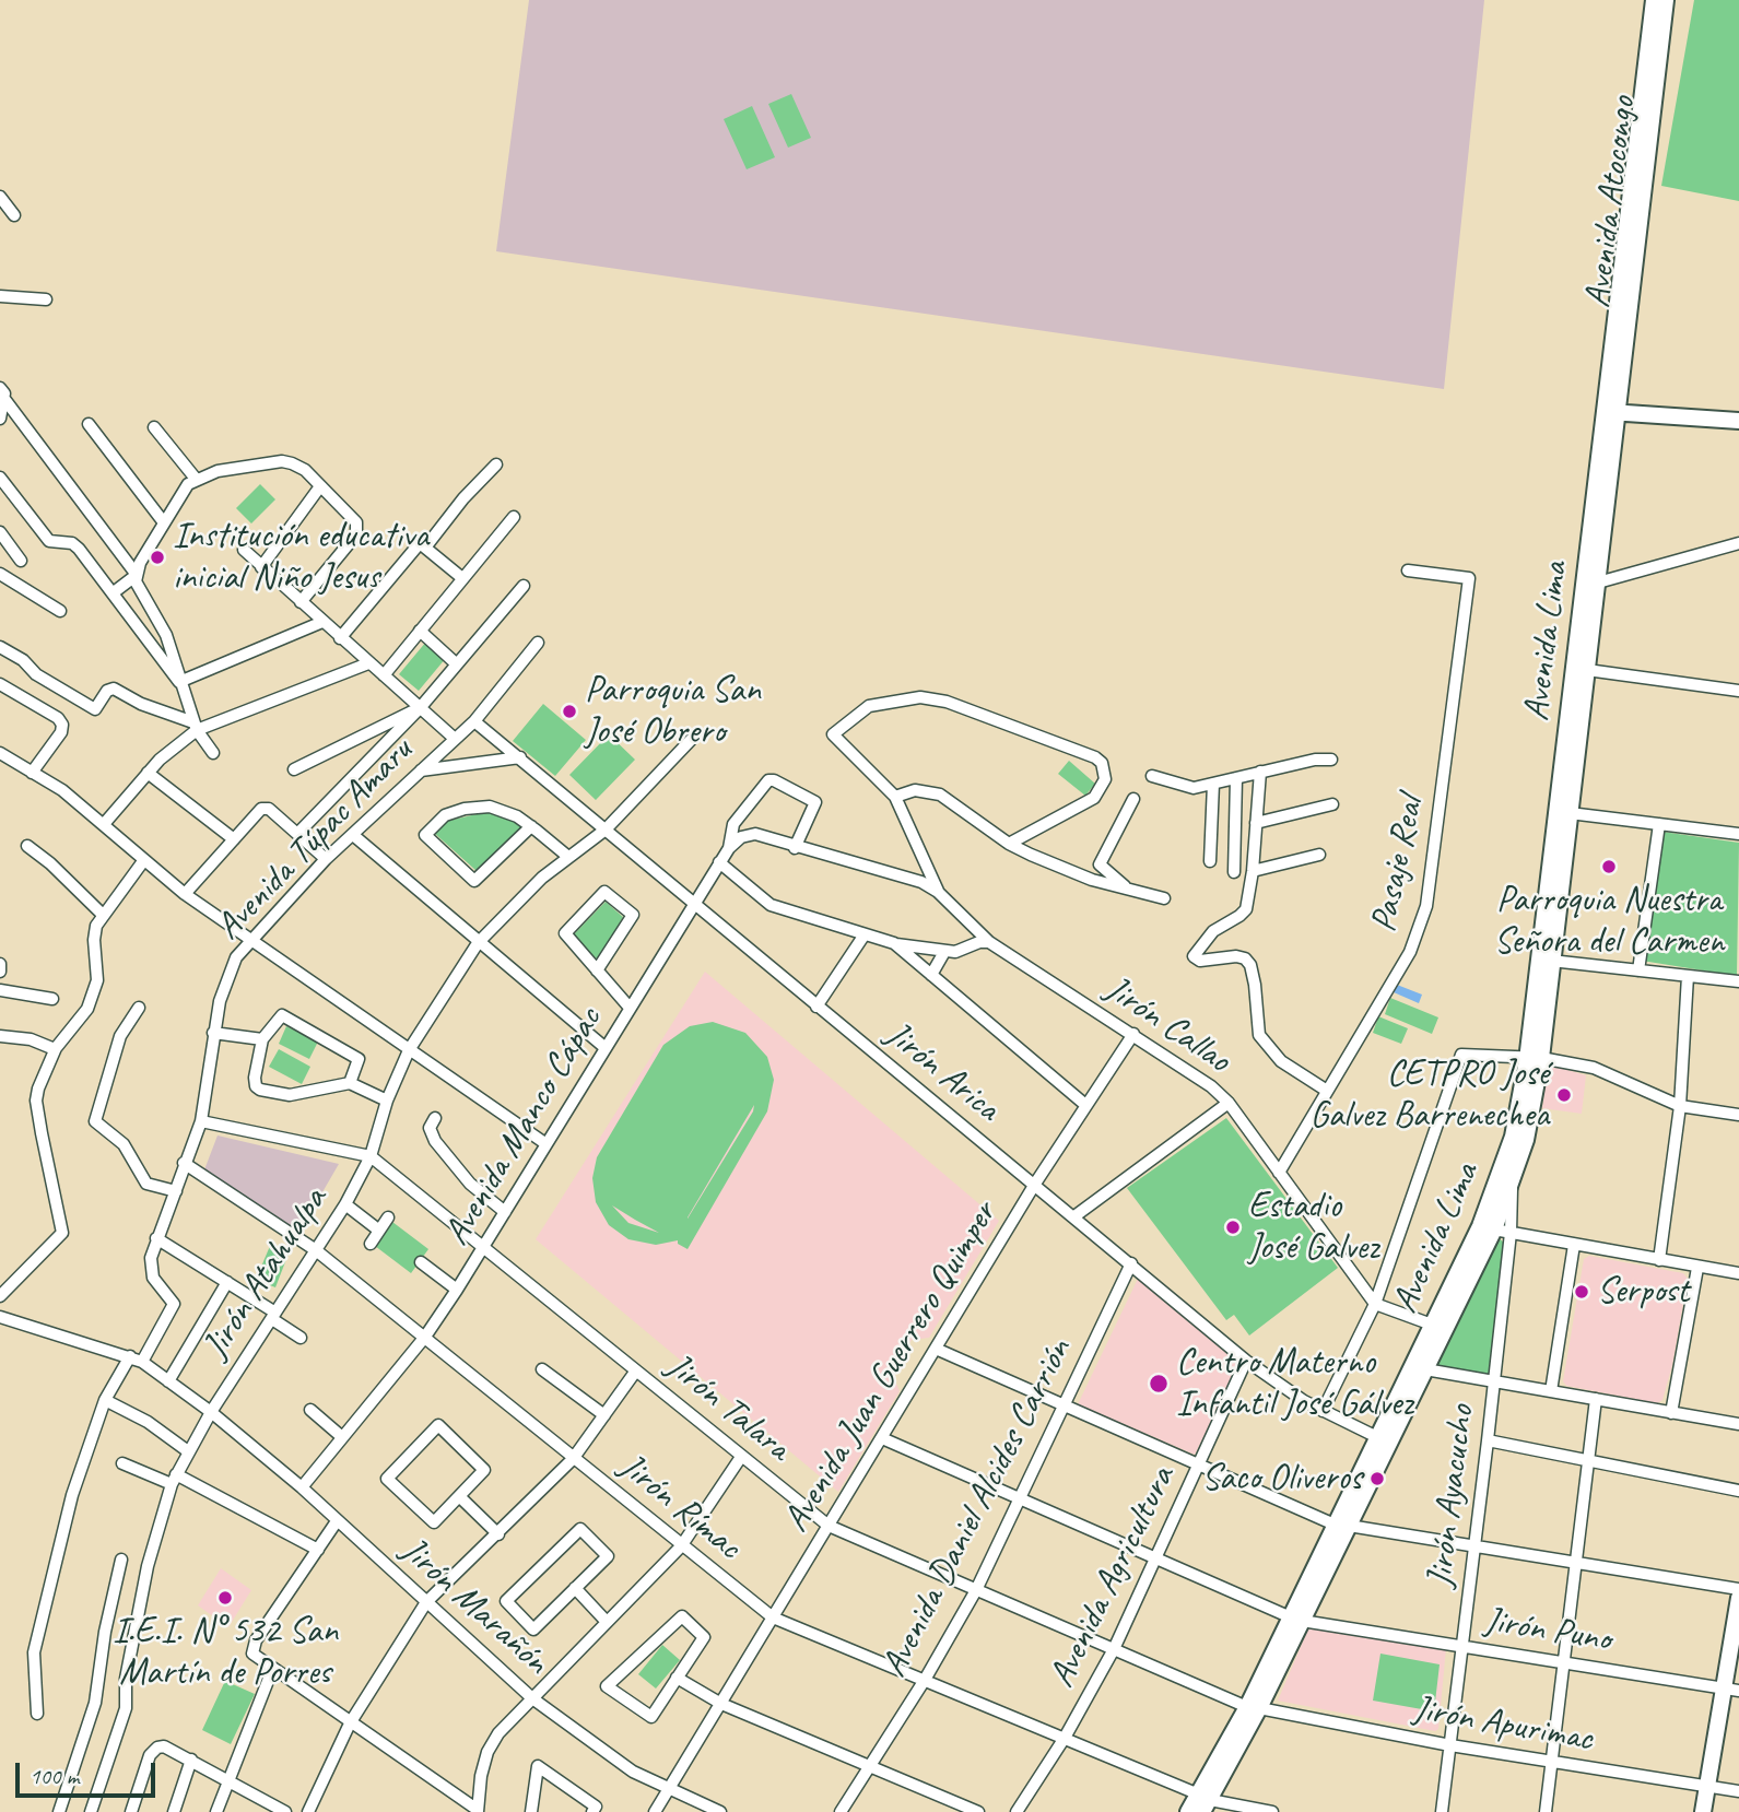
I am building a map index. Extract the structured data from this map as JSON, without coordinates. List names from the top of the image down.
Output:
{
  "streets": {
    "main road": ["Avenida Atocongo", "Avenida Lima"],
    "street": [
      "Avenida Túpac Amaru",
      "Pasaje Real",
      "Jirón Callao",
      "Jirón Arica",
      "Avenida Manco Cápac",
      "Jirón Atahualpa",
      "Avenida Juan Guerrero Quimper",
      "Jirón Talara",
      "Jirón Ayacucho",
      "Jirón Rímac",
      "Avenida Daniel Alcides Carrión",
      "Avenida Agricultura",
      "Jirón Marañón",
      "Jirón Puno",
      "Jirón Apurimac"
    ]
  },
  "crossings": [
    ["Avenida Atocongo", "Avenida Lima"],
    ["Avenida Lima", "Jirón Arica"],
    ["Avenida Lima", "Jirón Talara"],
    ["Avenida Lima", "Jirón Ayacucho"],
    ["Avenida Lima", "Jirón Rímac"],
    ["Avenida Lima", "Jirón Puno"],
    ["Avenida Lima", "Jirón Apurimac"],
    ["Avenida Túpac Amaru", "Jirón Arica"],
    ["Avenida Túpac Amaru", "Jirón Talara"],
    ["Avenida Túpac Amaru", "Jirón Rímac"],
    ["Avenida Túpac Amaru", "Jirón Marañón"],
    ["Pasaje Real", "Jirón Callao"],
    ["Jirón Callao", "Avenida Juan Guerrero Quimper"],
    ["Jirón Arica", "Avenida Manco Cápac"],
    ["Jirón Arica", "Jirón Atahualpa"],
    ["Jirón Arica", "Avenida Juan Guerrero Quimper"],
    ["Jirón Arica", "Avenida Daniel Alcides Carrión"],
    ["Jirón Arica", "Avenida Agricultura"],
    ["Avenida Manco Cápac", "Jirón Talara"],
    ["Avenida Manco Cápac", "Jirón Rímac"],
    ["Avenida Manco Cápac", "Jirón Marañón"],
    ["Jirón Atahualpa", "Jirón Talara"],
    ["Jirón Atahualpa", "Jirón Rímac"],
    ["Jirón Atahualpa", "Jirón Marañón"],
    ["Avenida Juan Guerrero Quimper", "Jirón Talara"],
    ["Avenida Juan Guerrero Quimper", "Jirón Rímac"],
    ["Avenida Juan Guerrero Quimper", "Jirón Marañón"],
    ["Avenida Juan Guerrero Quimper", "Jirón Puno"],
    ["Jirón Talara", "Avenida Daniel Alcides Carrión"],
    ["Jirón Talara", "Avenida Agricultura"],
    ["Jirón Talara", "Jirón Apurimac"],
    ["Jirón Ayacucho", "Jirón Puno"],
    ["Jirón Ayacucho", "Jirón Apurimac"],
    ["Jirón Rímac", "Avenida Daniel Alcides Carrión"],
    ["Jirón Rímac", "Avenida Agricultura"],
    ["Avenida Daniel Alcides Carrión", "Jirón Puno"],
    ["Avenida Agricultura", "Jirón Puno"]
  ],
  "places": [
    "Institución educativa inicial Niño Jesus",
    "Parroquia San José Obrero",
    "Parroquia Nuestra Señora del Carmen",
    "CETPRO José Galvez Barrenechea",
    "Estadio José Galvez",
    "Serpost",
    "Centro Materno Infantil José Gálvez",
    "Saco Oliveros",
    "I.E.I. N° 532 San Martín de Porres"
  ],
  "scale_bar": "100 m"
}
